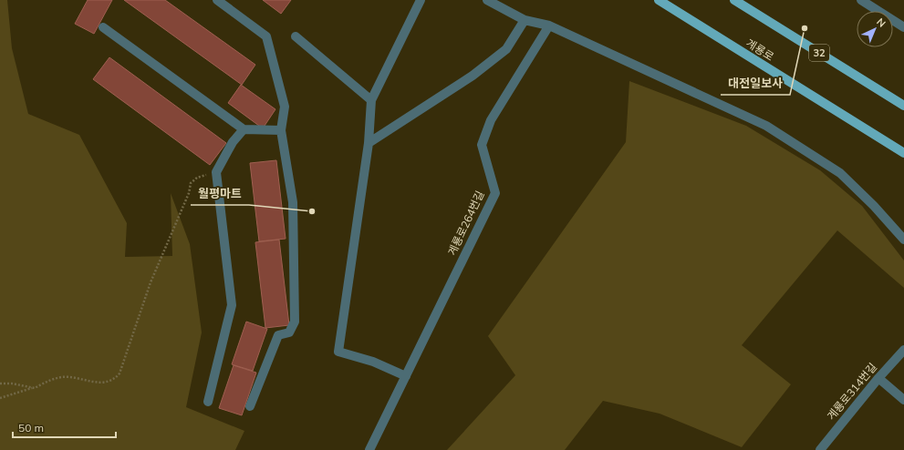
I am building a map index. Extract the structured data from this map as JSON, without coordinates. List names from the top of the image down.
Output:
{
  "streets": {
    "main road": ["계룡로", "32"],
    "street": ["계룡로264번길", "계룡로314번길"]
  },
  "places": ["대전일보사", "월평마트"],
  "scale_bar": "50 m",
  "north": "top right"
}
